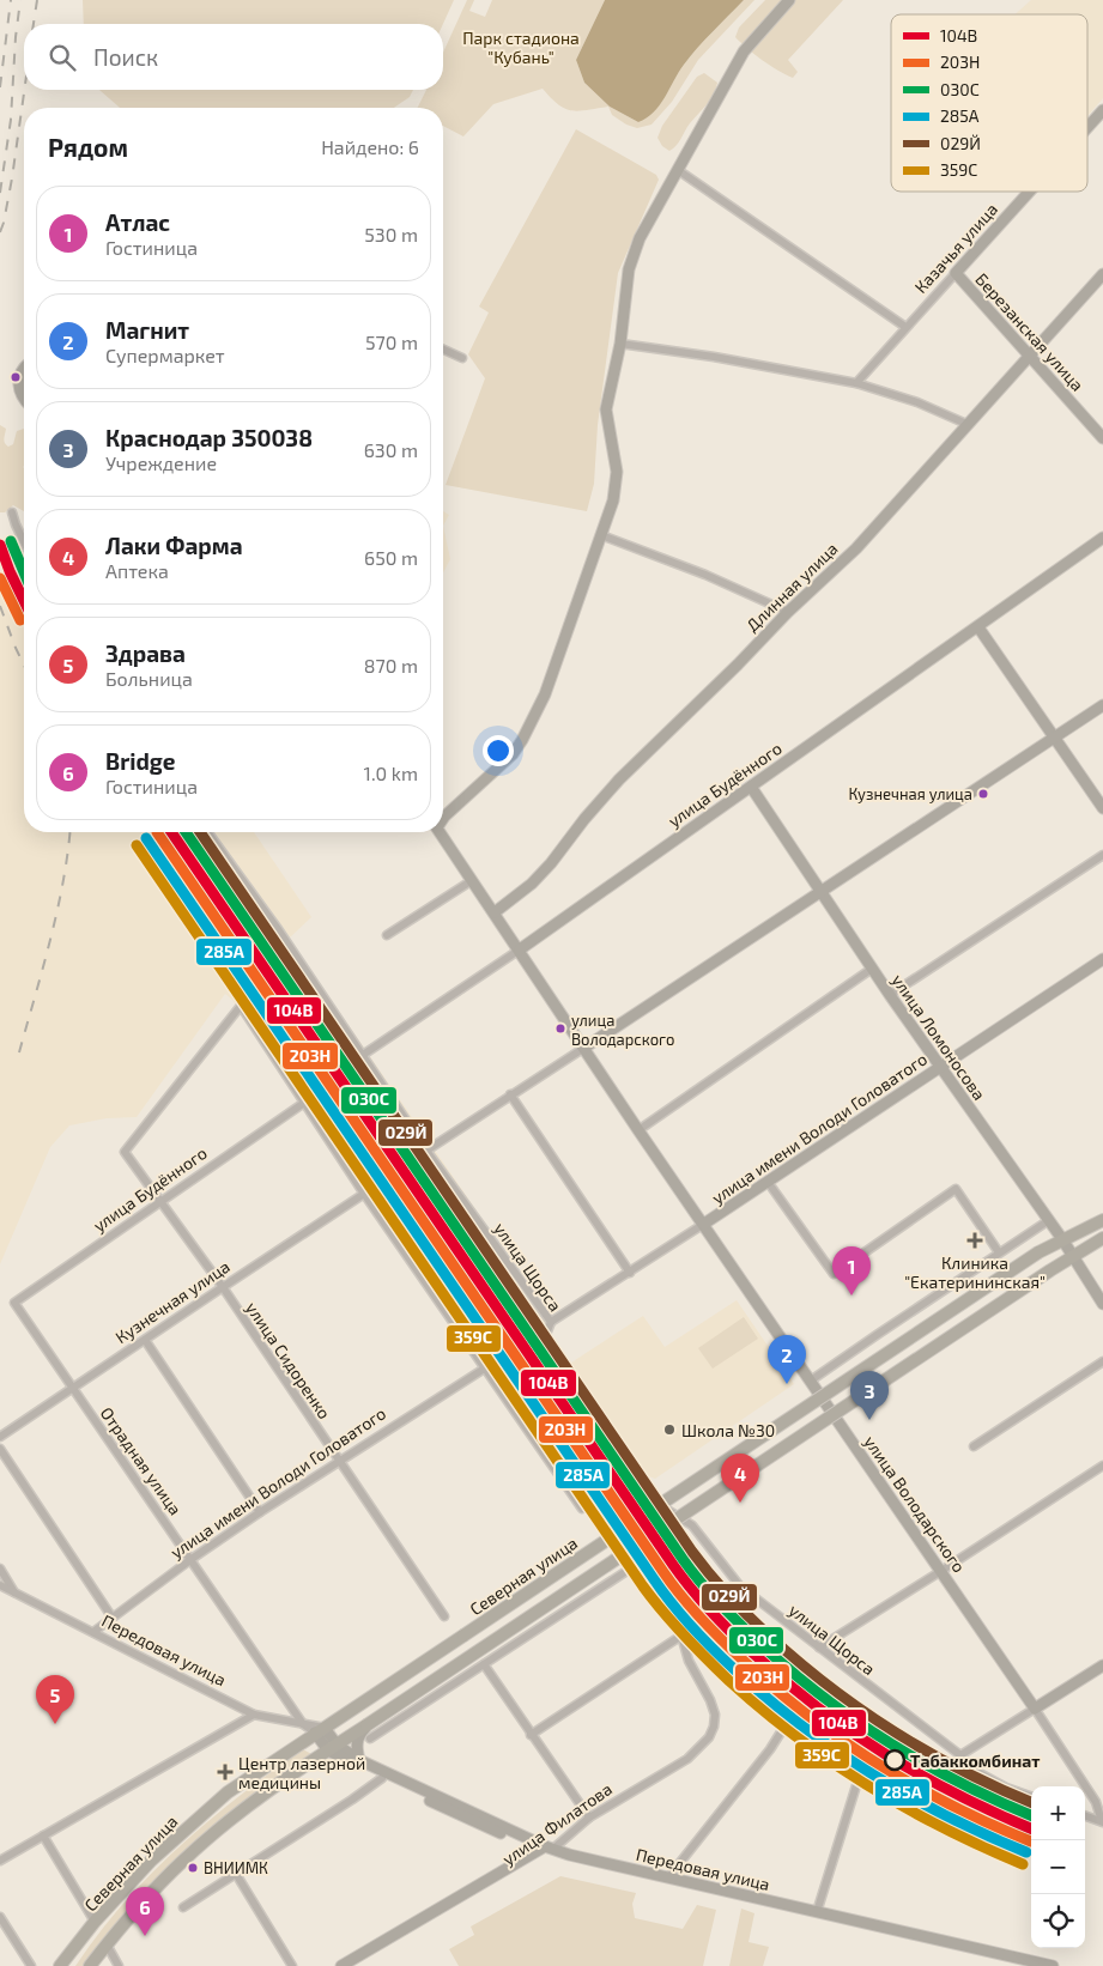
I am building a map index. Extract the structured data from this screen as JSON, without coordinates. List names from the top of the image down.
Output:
{
  "streets": {
    "main road": ["Северная улица"],
    "street": [
      "Казачья улица",
      "Березанская улица",
      "Длинная улица",
      "улица Будённого",
      "улица Ломоносова",
      "улица имени Володи Головатого",
      "улица Щорса",
      "Кузнечная улица",
      "улица Сидоренко",
      "Отрадная улица",
      "улица Володарского",
      "Передовая улица",
      "улица Филатова"
    ]
  },
  "crossings": [
    ["Казачья улица", "Березанская улица"],
    ["Березанская улица", "Длинная улица"],
    ["Длинная улица", "улица Володарского"],
    ["улица Будённого", "улица Ломоносова"],
    ["улица Будённого", "улица Щорса"],
    ["улица Будённого", "улица Сидоренко"],
    ["улица Будённого", "Отрадная улица"],
    ["улица Будённого", "улица Володарского"],
    ["улица Ломоносова", "улица имени Володи Головатого"],
    ["улица Ломоносова", "Северная улица"],
    ["улица имени Володи Головатого", "улица Щорса"],
    ["улица имени Володи Головатого", "улица Сидоренко"],
    ["улица имени Володи Головатого", "Отрадная улица"],
    ["улица имени Володи Головатого", "улица Володарского"],
    ["улица имени Володи Головатого", "Передовая улица"],
    ["Кузнечная улица", "улица Сидоренко"],
    ["Кузнечная улица", "Отрадная улица"],
    ["Отрадная улица", "Передовая улица"],
    ["Северная улица", "Передовая улица"],
    ["Передовая улица", "улица Филатова"]
  ],
  "parks": ["Парк стадиона \"Кубань\""],
  "places": {
    "other": [
      "Кузнечная улица",
      "улица Володарского",
      "Школа №30",
      "Табаккомбинат",
      "ВНИИМК"
    ],
    "health": ["Клиника \"Екатерининская\"", "Центр лазерной медицины"]
  },
  "lines": [
    "transit line 030C",
    "transit line 104В",
    "transit line 203Н",
    "transit line 029Й",
    "transit line 285А",
    "transit line 359С"
  ],
  "legend": [
    "104В",
    "203Н",
    "030C",
    "285А",
    "029Й",
    "359С"
  ],
  "page": {
    "search": "Поиск",
    "heading": ["Рядом", "Найдено: 6"],
    "list": [
      {
        "mark": "1",
        "name": "Атлас",
        "note": "Гостиница",
        "value": "530 m"
      },
      {
        "mark": "2",
        "name": "Магнит",
        "note": "Супермаркет",
        "value": "570 m"
      },
      {
        "mark": "3",
        "name": "Краснодар 350038",
        "note": "Учреждение",
        "value": "630 m"
      },
      {
        "mark": "4",
        "name": "Лаки Фарма",
        "note": "Аптека",
        "value": "650 m"
      },
      {
        "mark": "5",
        "name": "Здрава",
        "note": "Больница",
        "value": "870 m"
      },
      {
        "mark": "6",
        "name": "Bridge",
        "note": "Гостиница",
        "value": "1.0 km"
      }
    ],
    "pins": [
      "1",
      "2",
      "3",
      "4",
      "5",
      "6"
    ],
    "map_buttons": ["+", "−"]
  }
}
